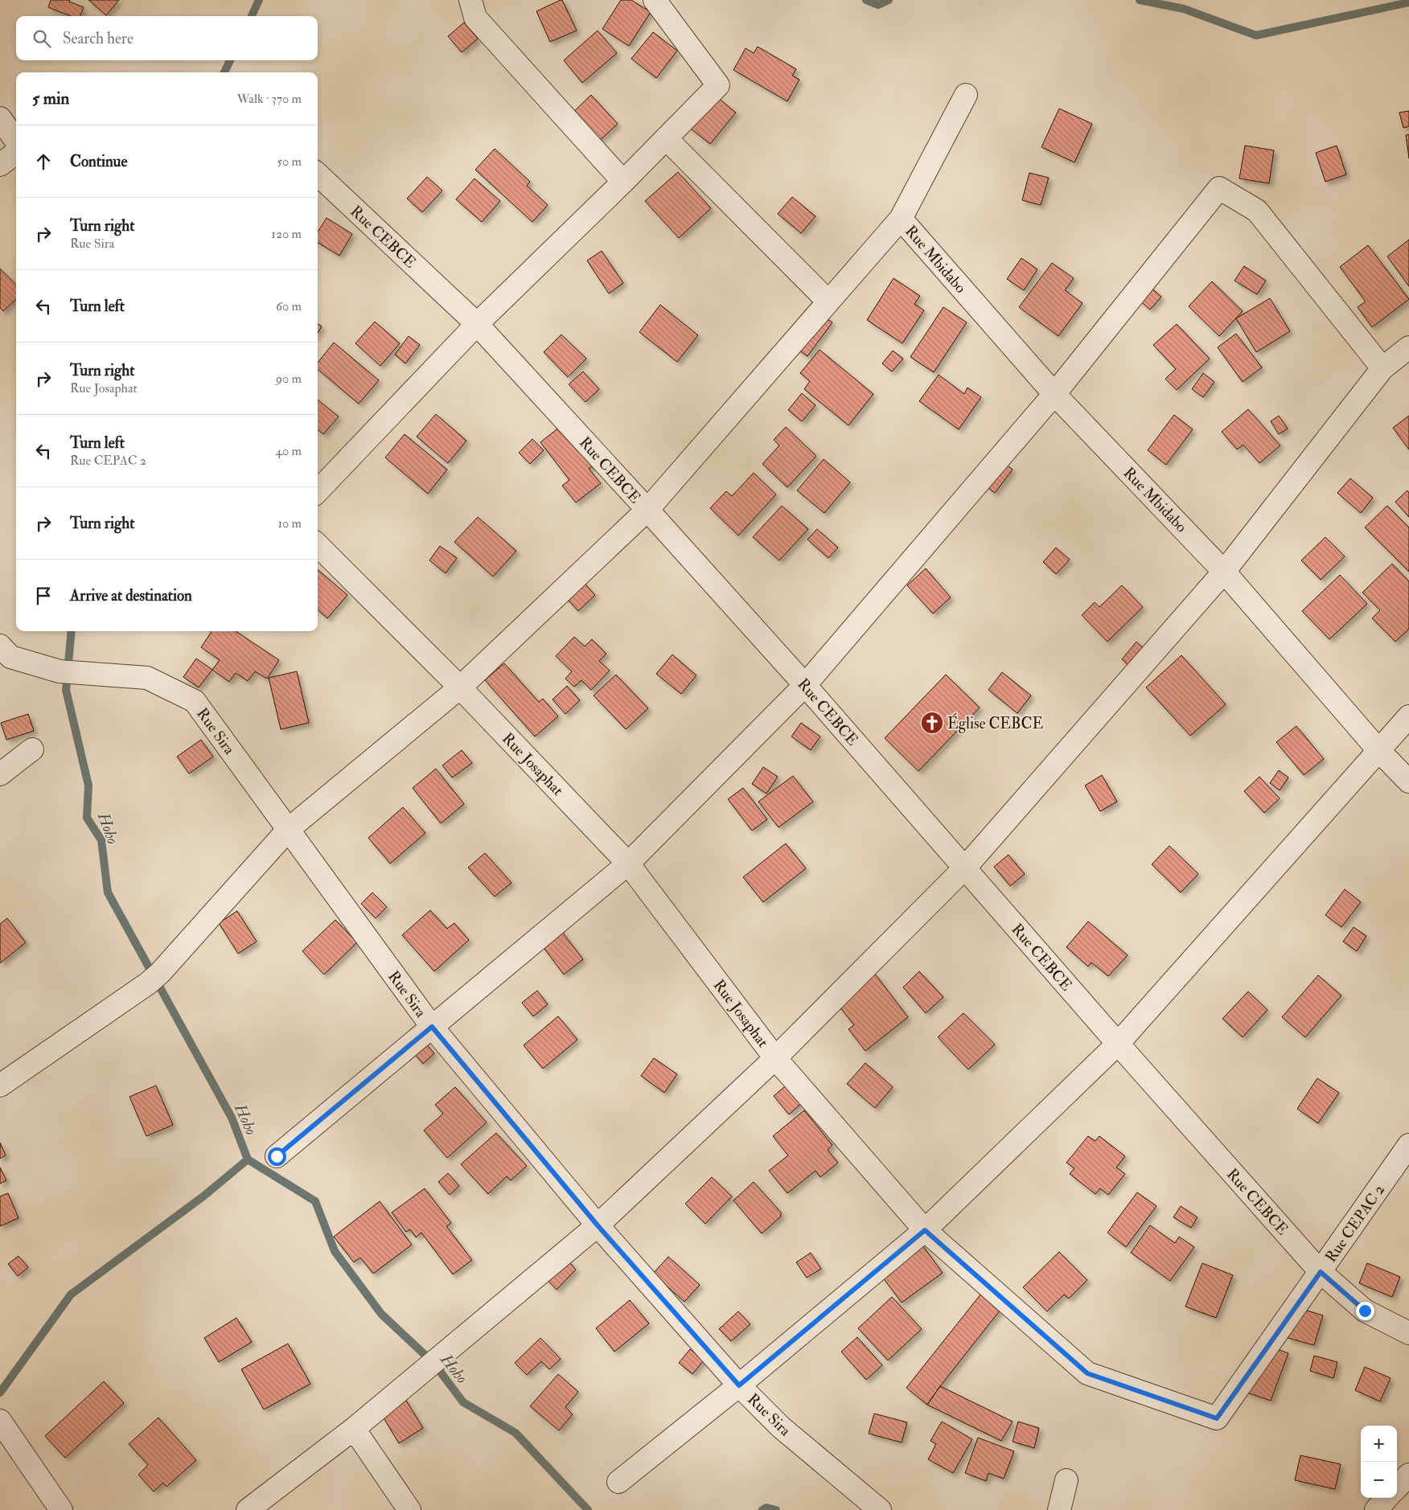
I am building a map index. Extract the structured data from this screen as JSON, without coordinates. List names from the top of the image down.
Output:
{
  "streets": {
    "street": [
      "Rue CEBCE",
      "Rue Mbidabo",
      "Rue Sira",
      "Rue Josaphat",
      "Rue CEPAC 2"
    ]
  },
  "crossings": [
    ["Rue CEBCE", "Rue CEPAC 2"],
    ["Rue Josaphat", "Rue CEPAC 2"]
  ],
  "water": ["Hoho"],
  "places": {
    "church": ["Église CEBCE"]
  },
  "page": {
    "search": "Search here",
    "heading": ["5 min", "Walk · 370 m"],
    "list": [
      ["Continue", "50 m"],
      ["Turn right", "Rue Sira", "120 m"],
      ["Turn left", "60 m"],
      ["Turn right", "Rue Josaphat", "90 m"],
      ["Turn left", "Rue CEPAC 2", "40 m"],
      ["Turn right", "10 m"],
      "Arrive at destination"
    ],
    "map_buttons": ["+", "−"]
  }
}
